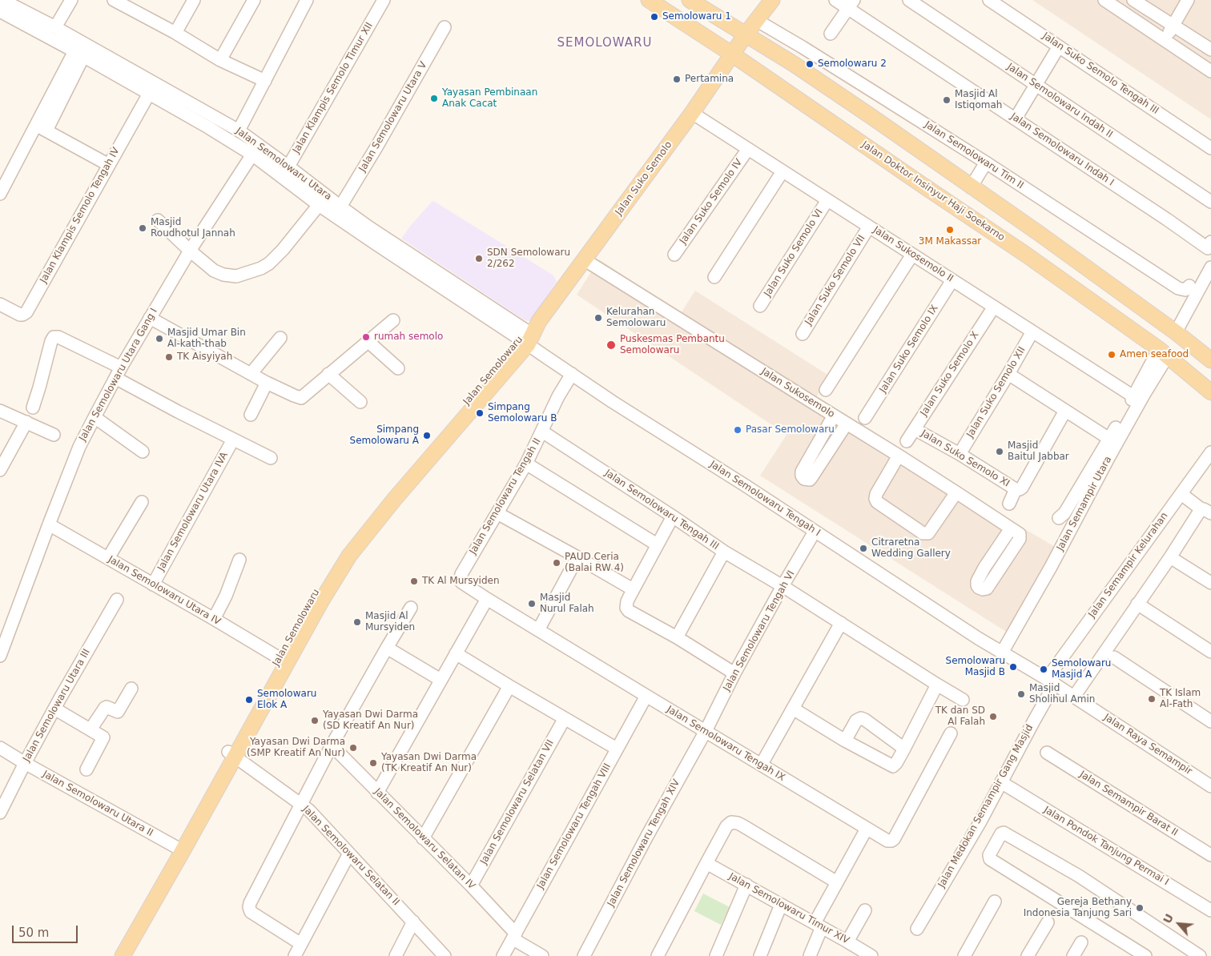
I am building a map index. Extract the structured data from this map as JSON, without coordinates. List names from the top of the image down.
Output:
{
  "streets": {
    "main road": ["Jalan Suko Semolo", "Jalan Doktor Insinyur Haji Soekarno", "Jalan Semolowaru"],
    "street": [
      "Jalan Suko Semolo Tengah III",
      "Jalan Klampis Semolo Timur XII",
      "Jalan Semolowaru Indah II",
      "Jalan Semolowaru Utara V",
      "Jalan Semolowaru Indah I",
      "Jalan Semolowaru Tim II",
      "Jalan Semolowaru Utara",
      "Jalan Suko Semolo IV",
      "Jalan Klampis Semolo Tengah IV",
      "Jalan Suko Semolo VI",
      "Jalan Sukosemolo II",
      "Jalan Suko Semolo VII",
      "Jalan Suko Semolo IX",
      "Jalan Suko Semolo X",
      "Jalan Semolowaru Utara Gang I",
      "Jalan Suko Semolo XII",
      "Jalan Sukosemolo",
      "Jalan Suko Semolo XI",
      "Jalan Semolowaru Tengah II",
      "Jalan Semolowaru Tengah I",
      "Jalan Semampir Utara",
      "Jalan Semolowaru Tengah III",
      "Jalan Semolowaru Utara IVA",
      "Jalan Semampir Kelurahan",
      "Jalan Semolowaru Utara IV",
      "Jalan Semolowaru Tengah VI",
      "Jalan Semolowaru Utara III",
      "Jalan Semolowaru Tengah IX",
      "Jalan Raya Semampir",
      "Jalan Semolowaru Selatan VII",
      "Jalan Semolowaru Utara II",
      "Jalan Semampir Barat II",
      "Jalan Medokan Semampir Gang Masjid",
      "Jalan Semolowaru Tengah VIII",
      "Jalan Semolowaru Selatan IV",
      "Jalan Semolowaru Tengah XIV",
      "Jalan Pondok Tanjung Permai I",
      "Jalan Semolowaru Selatan II",
      "Jalan Semolowaru Timur XIV"
    ]
  },
  "crossings": [
    ["Jalan Klampis Semolo Timur XII", "Jalan Semolowaru Utara"],
    ["Jalan Semolowaru Utara V", "Jalan Semolowaru Utara"],
    ["Jalan Semolowaru Utara", "Jalan Suko Semolo"],
    ["Jalan Semolowaru Utara", "Jalan Klampis Semolo Tengah IV"],
    ["Jalan Semolowaru Utara", "Jalan Semolowaru"],
    ["Jalan Semolowaru Utara", "Jalan Semolowaru Utara Gang I"],
    ["Jalan Semolowaru Utara", "Jalan Semolowaru Tengah I"],
    ["Jalan Suko Semolo", "Jalan Doktor Insinyur Haji Soekarno"],
    ["Jalan Suko Semolo", "Jalan Sukosemolo II"],
    ["Jalan Suko Semolo", "Jalan Semolowaru"],
    ["Jalan Suko Semolo", "Jalan Sukosemolo"],
    ["Jalan Suko Semolo", "Jalan Semolowaru Tengah I"],
    ["Jalan Doktor Insinyur Haji Soekarno", "Jalan Semampir Utara"],
    ["Jalan Suko Semolo IV", "Jalan Sukosemolo II"],
    ["Jalan Suko Semolo VI", "Jalan Sukosemolo II"],
    ["Jalan Sukosemolo II", "Jalan Suko Semolo VII"],
    ["Jalan Sukosemolo II", "Jalan Suko Semolo IX"],
    ["Jalan Sukosemolo II", "Jalan Suko Semolo X"],
    ["Jalan Sukosemolo II", "Jalan Suko Semolo XII"],
    ["Jalan Semolowaru", "Jalan Semolowaru Tengah I"],
    ["Jalan Semolowaru", "Jalan Semolowaru Utara IV"],
    ["Jalan Semolowaru", "Jalan Semolowaru Utara II"],
    ["Jalan Semolowaru", "Jalan Semolowaru Selatan II"],
    ["Jalan Suko Semolo X", "Jalan Suko Semolo XI"],
    ["Jalan Semolowaru Utara Gang I", "Jalan Semolowaru Utara IV"],
    ["Jalan Suko Semolo XII", "Jalan Suko Semolo XI"],
    ["Jalan Semolowaru Tengah II", "Jalan Semolowaru Tengah I"],
    ["Jalan Semolowaru Tengah II", "Jalan Semolowaru Tengah III"],
    ["Jalan Semolowaru Tengah II", "Jalan Semolowaru Tengah IX"],
    ["Jalan Semolowaru Tengah I", "Jalan Semampir Utara"],
    ["Jalan Semolowaru Tengah I", "Jalan Semolowaru Tengah VI"],
    ["Jalan Semolowaru Tengah I", "Jalan Raya Semampir"],
    ["Jalan Semampir Utara", "Jalan Raya Semampir"],
    ["Jalan Semolowaru Tengah III", "Jalan Semolowaru Tengah VI"],
    ["Jalan Semolowaru Utara IVA", "Jalan Semolowaru Utara IV"],
    ["Jalan Semampir Kelurahan", "Jalan Raya Semampir"],
    ["Jalan Semampir Kelurahan", "Jalan Medokan Semampir Gang Masjid"],
    ["Jalan Semolowaru Tengah VI", "Jalan Semolowaru Tengah IX"],
    ["Jalan Semolowaru Tengah VI", "Jalan Semolowaru Tengah XIV"],
    ["Jalan Semolowaru Utara III", "Jalan Semolowaru Utara II"],
    ["Jalan Semolowaru Tengah IX", "Jalan Semolowaru Tengah VIII"],
    ["Jalan Semolowaru Tengah IX", "Jalan Semolowaru Tengah XIV"],
    ["Jalan Raya Semampir", "Jalan Medokan Semampir Gang Masjid"],
    ["Jalan Semolowaru Selatan VII", "Jalan Semolowaru Selatan IV"],
    ["Jalan Medokan Semampir Gang Masjid", "Jalan Pondok Tanjung Permai I"],
    ["Jalan Semolowaru Tengah VIII", "Jalan Semolowaru Selatan IV"]
  ],
  "districts": ["SEMOLOWARU"],
  "places": [
    "Semolowaru 1",
    "Semolowaru 2",
    "Pertamina",
    "Yayasan Pembinaan Anak Cacat",
    "Masjid Al Istiqomah",
    "Masjid Roudhotul Jannah",
    "3M Makassar",
    "SDN Semolowaru 2/262",
    "Kelurahan Semolowaru",
    "rumah semolo",
    "Masjid Umar Bin Al-kath-thab",
    "Puskesmas Pembantu Semolowaru",
    "Amen seafood",
    "TK Aisyiyah",
    "Simpang Semolowaru B",
    "Pasar Semolowaru",
    "Simpang Semolowaru A",
    "Masjid Baitul Jabbar",
    "Citraretna Wedding Gallery",
    "PAUD Ceria (Balai RW 4)",
    "TK Al Mursyiden",
    "Masjid Nurul Falah",
    "Masjid Al Mursyiden",
    "Semolowaru Masjid B",
    "Semolowaru Masjid A",
    "Masjid Sholihul Amin",
    "TK Islam Al-Fath",
    "Semolowaru Elok A",
    "TK dan SD Al Falah",
    "Yayasan Dwi Darma (SD Kreatif An Nur)",
    "Yayasan Dwi Darma (SMP Kreatif An Nur)",
    "Yayasan Dwi Darma (TK Kreatif An Nur)",
    "Gereja Bethany Indonesia Tanjung Sari"
  ],
  "scale_bar": "50 m",
  "north": "top left"
}
